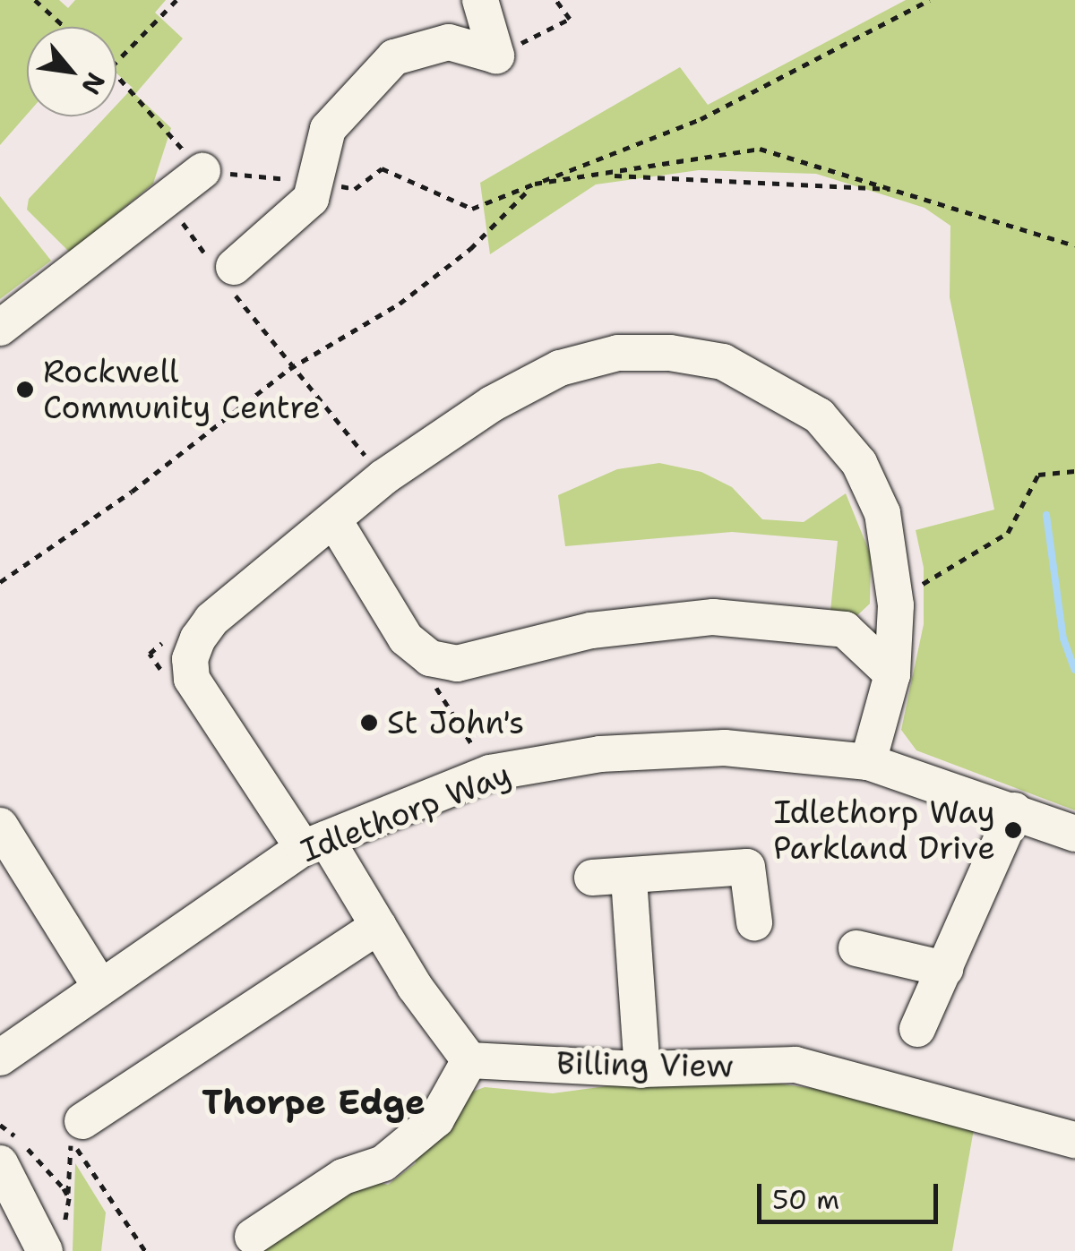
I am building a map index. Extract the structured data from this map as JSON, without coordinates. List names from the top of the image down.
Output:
{
  "streets": {
    "street": ["Idlethorp Way", "Billing View"]
  },
  "districts": ["Thorpe Edge"],
  "places": ["Rockwell Community Centre", "St John's", "Idlethorp Way Parkland Drive"],
  "scale_bar": "50 m",
  "north": "bottom right"
}
